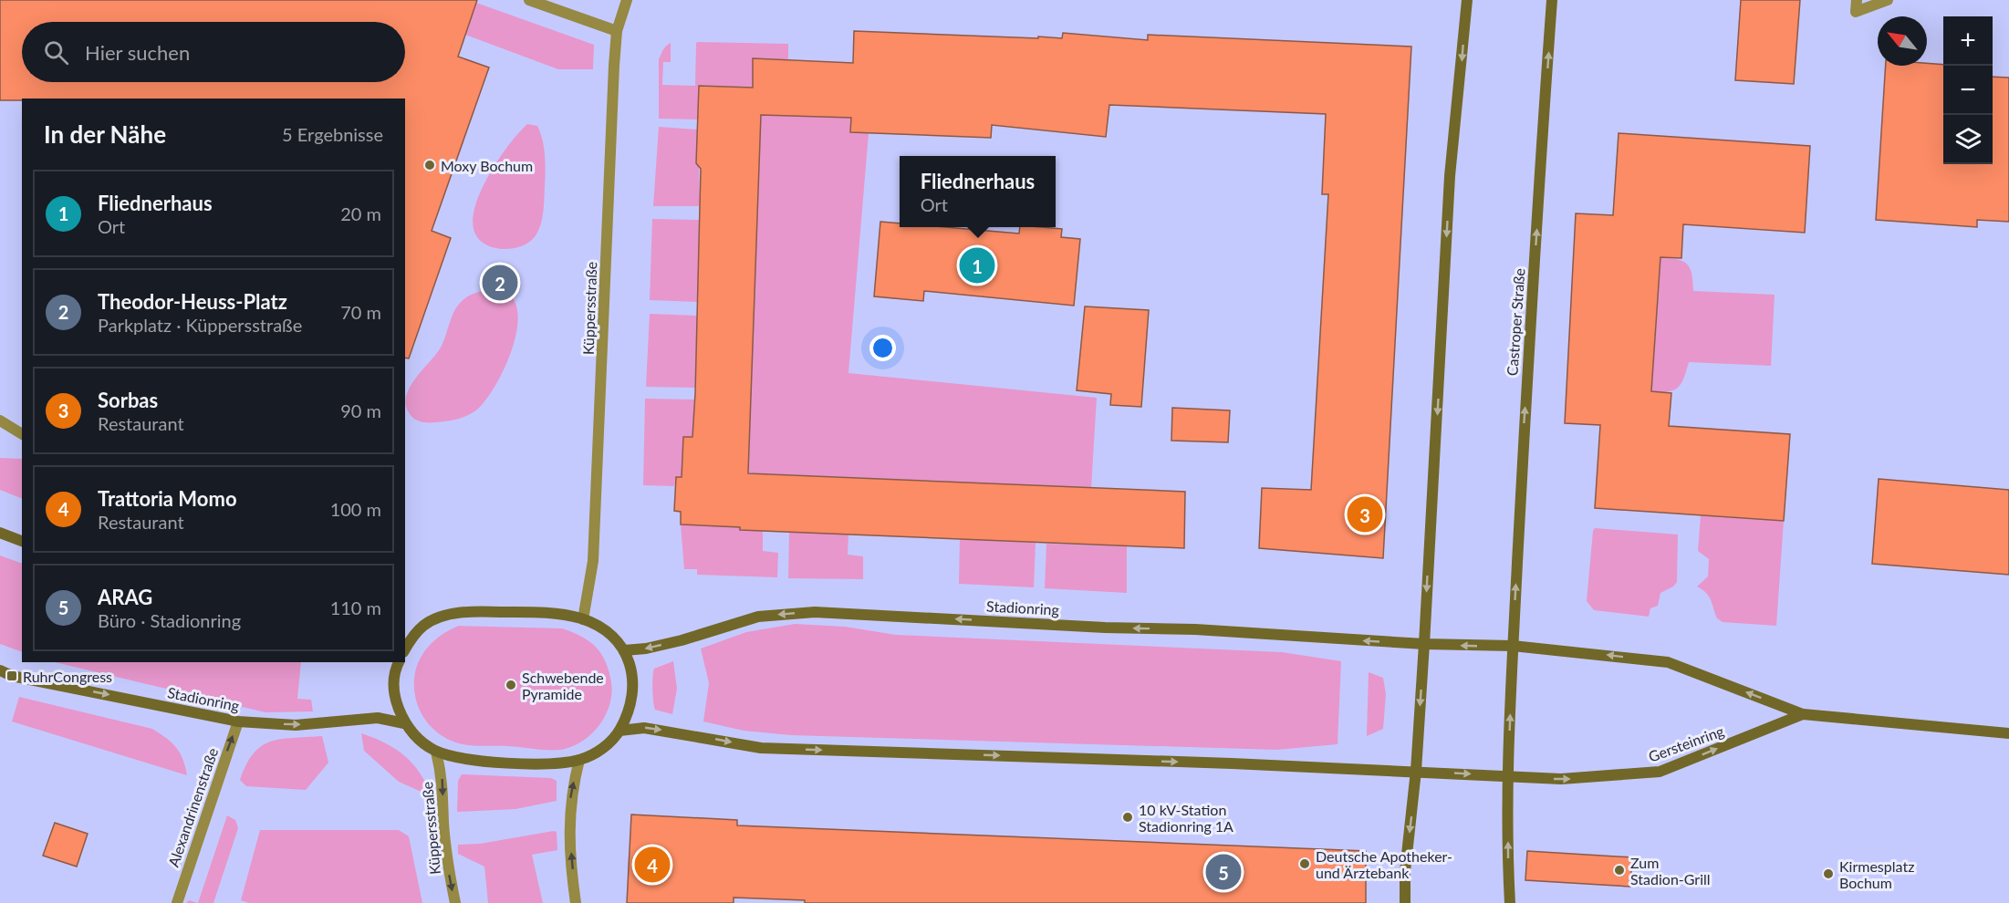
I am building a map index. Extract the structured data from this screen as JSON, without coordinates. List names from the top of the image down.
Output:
{
  "streets": {
    "main road": ["Castroper Straße", "Stadionring", "Gersteinring"],
    "street": ["Küppersstraße", "Alexandrinenstraße"]
  },
  "crossings": [
    ["Castroper Straße", "Gersteinring"],
    ["Stadionring", "Alexandrinenstraße"]
  ],
  "one_way": ["Alexandrinenstraße"],
  "places": {
    "other": [
      "Moxy Bochum",
      "Schwebende Pyramide",
      "10 kV-Station Stadionring 1A",
      "Deutsche Apotheker- und Ärztebank",
      "Zum Stadion-Grill",
      "Kirmesplatz Bochum"
    ],
    "transit": ["RuhrCongress"]
  },
  "north": "top left",
  "page": {
    "map_buttons": ["+", "−"],
    "search": "Hier suchen",
    "heading": ["In der Nähe", "5 Ergebnisse"],
    "popup": ["Fliednerhaus", "Ort"],
    "list": [
      {
        "mark": "1",
        "name": "Fliednerhaus",
        "note": "Ort",
        "value": "20 m"
      },
      {
        "mark": "2",
        "name": "Theodor-Heuss-Platz",
        "note": "Parkplatz · Küppersstraße",
        "value": "70 m"
      },
      {
        "mark": "3",
        "name": "Sorbas",
        "note": "Restaurant",
        "value": "90 m"
      },
      {
        "mark": "4",
        "name": "Trattoria Momo",
        "note": "Restaurant",
        "value": "100 m"
      },
      {
        "mark": "5",
        "name": "ARAG",
        "note": "Büro · Stadionring",
        "value": "110 m"
      }
    ],
    "pins": [
      "1",
      "2",
      "3",
      "4",
      "5"
    ]
  }
}
